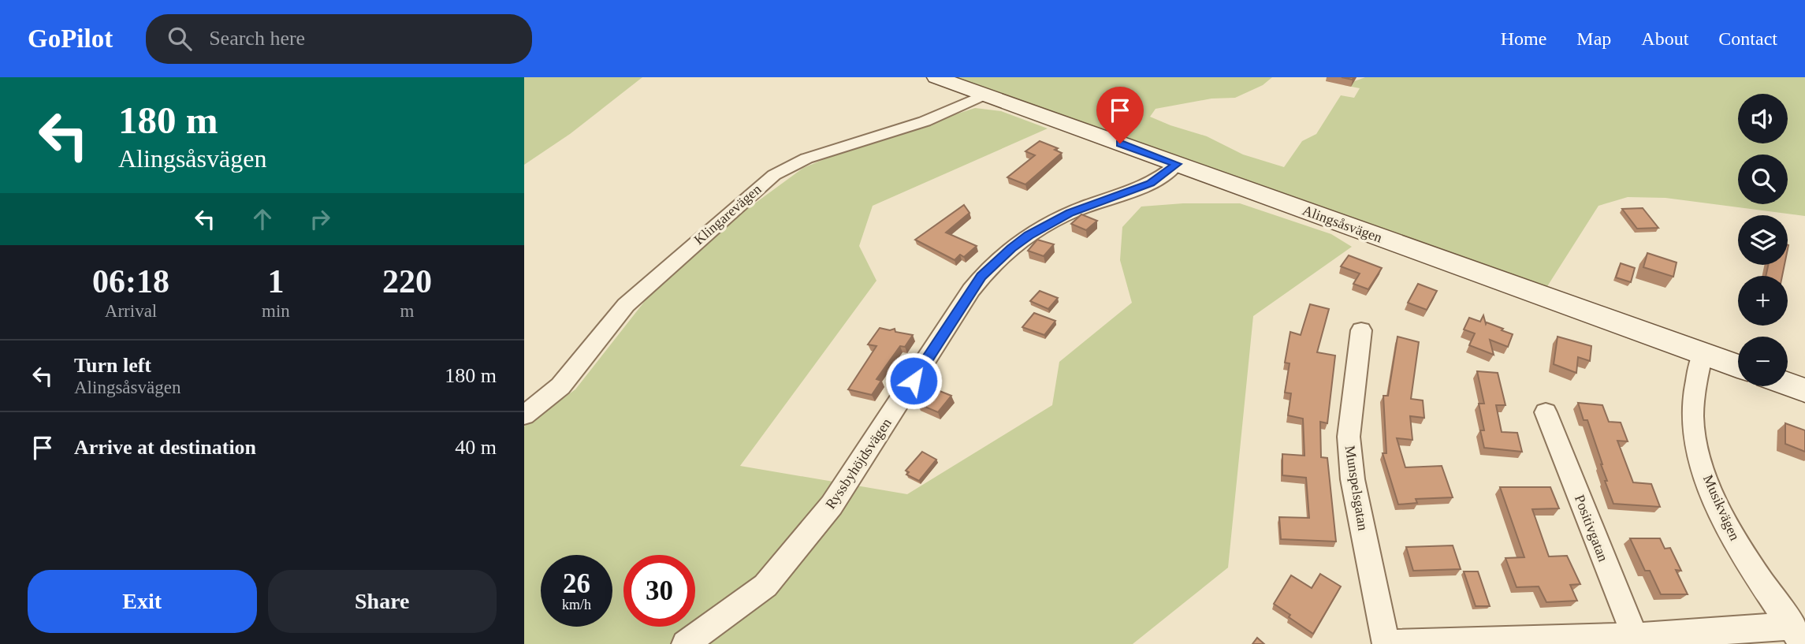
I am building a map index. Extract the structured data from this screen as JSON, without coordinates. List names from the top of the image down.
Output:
{
  "streets": {
    "main road": ["Alingsåsvägen"],
    "street": [
      "Klingarevägen",
      "Ryssbyhöjdsvägen",
      "Munspelsgatan",
      "Musikvägen",
      "Positivgatan"
    ]
  },
  "crossings": [
    ["Klingarevägen", "Alingsåsvägen"],
    ["Alingsåsvägen", "Ryssbyhöjdsvägen"],
    ["Alingsåsvägen", "Musikvägen"]
  ],
  "page": {
    "header": "GoPilot",
    "search": "Search here",
    "nav": [
      "Home",
      "Map",
      "About",
      "Contact"
    ],
    "turn": ["180 m", "Alingsåsvägen"],
    "map_buttons": ["+", "−"],
    "eta": [
      "06:18",
      "Arrival",
      "1",
      "min",
      "220",
      "m"
    ],
    "list": [
      {
        "name": "Turn left",
        "note": "Alingsåsvägen",
        "value": "180 m"
      },
      {
        "name": "Arrive at destination",
        "value": "40 m"
      }
    ],
    "speed": "26 km/h",
    "limit": "30",
    "buttons": ["Exit", "Share"]
  }
}
